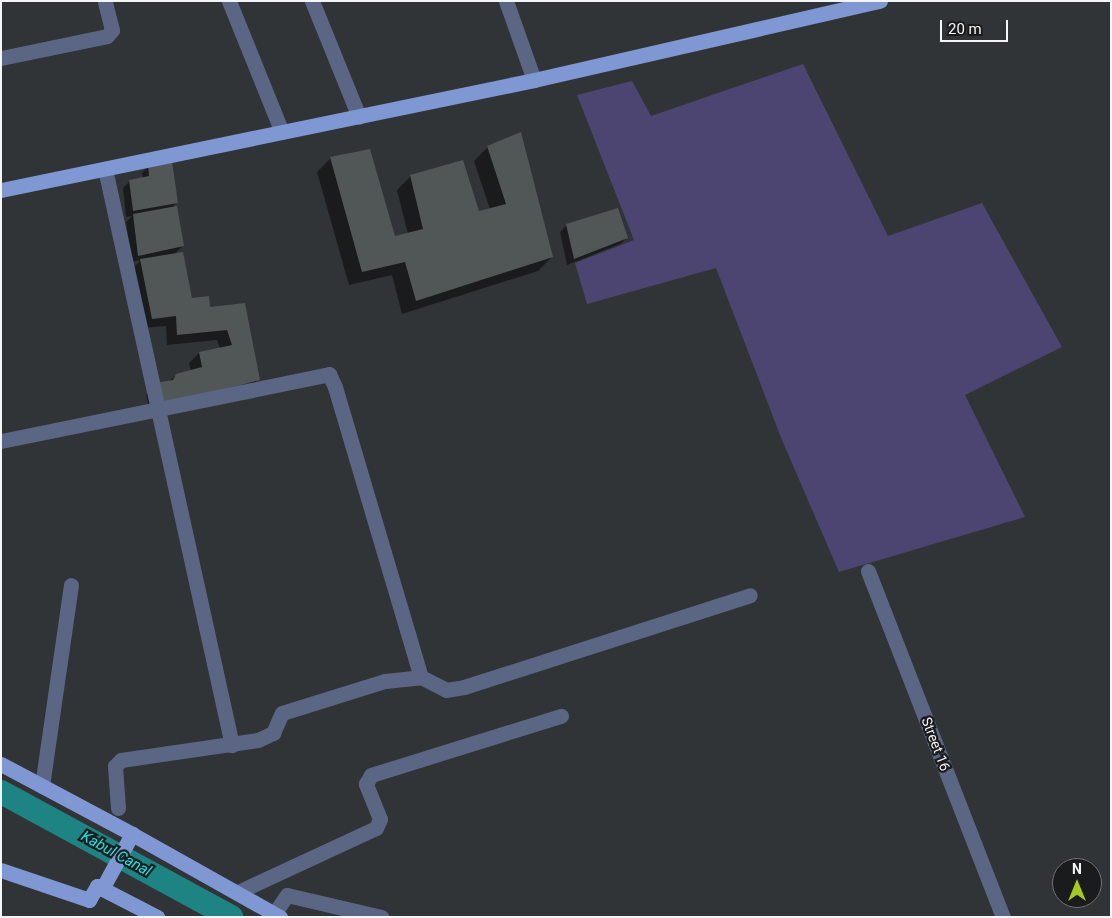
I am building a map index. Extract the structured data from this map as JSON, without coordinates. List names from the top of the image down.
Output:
{
  "streets": {
    "street": ["Street 16"]
  },
  "water": ["Kabul Canal"],
  "scale_bar": "20 m",
  "north": "top"
}
